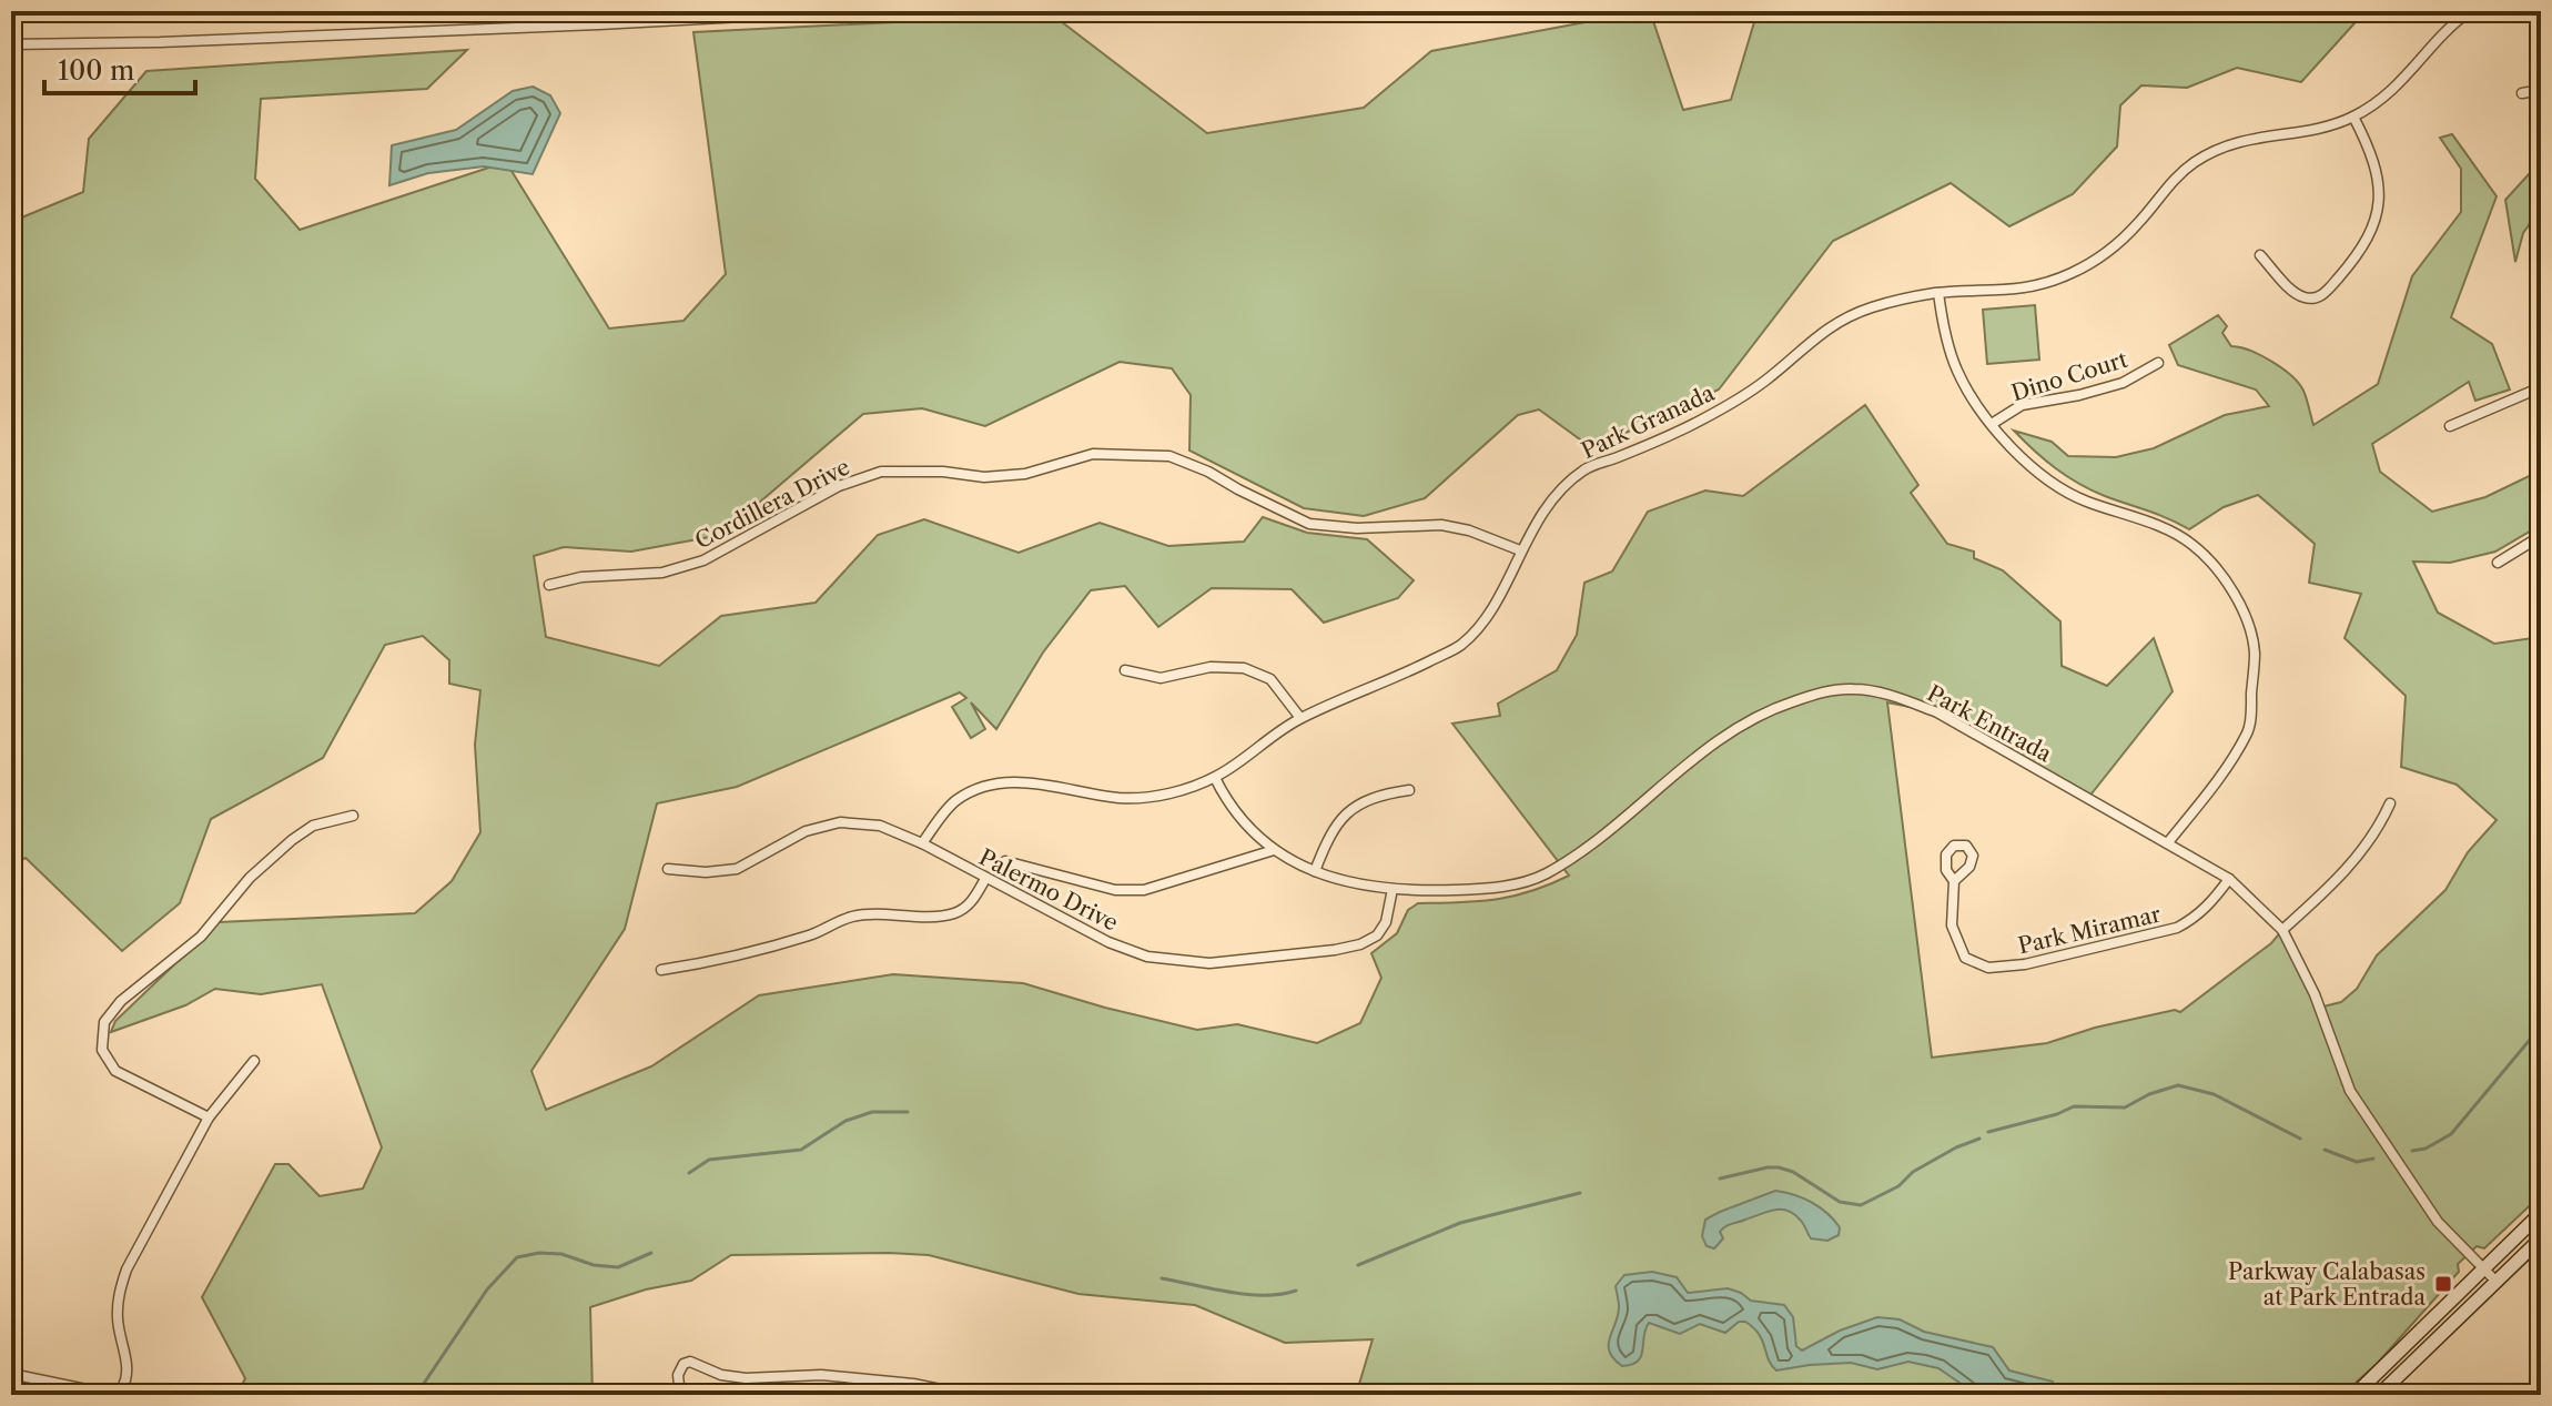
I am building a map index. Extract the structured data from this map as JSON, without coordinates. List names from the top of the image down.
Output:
{
  "streets": {
    "street": [
      "Dino Court",
      "Park Granada",
      "Cordillera Drive",
      "Park Entrada",
      "Palermo Drive",
      "Park Miramar"
    ]
  },
  "crossings": [
    ["Park Granada", "Cordillera Drive"],
    ["Park Granada", "Park Entrada"],
    ["Park Granada", "Palermo Drive"],
    ["Park Entrada", "Palermo Drive"],
    ["Park Entrada", "Park Miramar"]
  ],
  "places": {
    "transit": ["Parkway Calabasas at Park Entrada"]
  },
  "scale_bar": "100 m"
}
